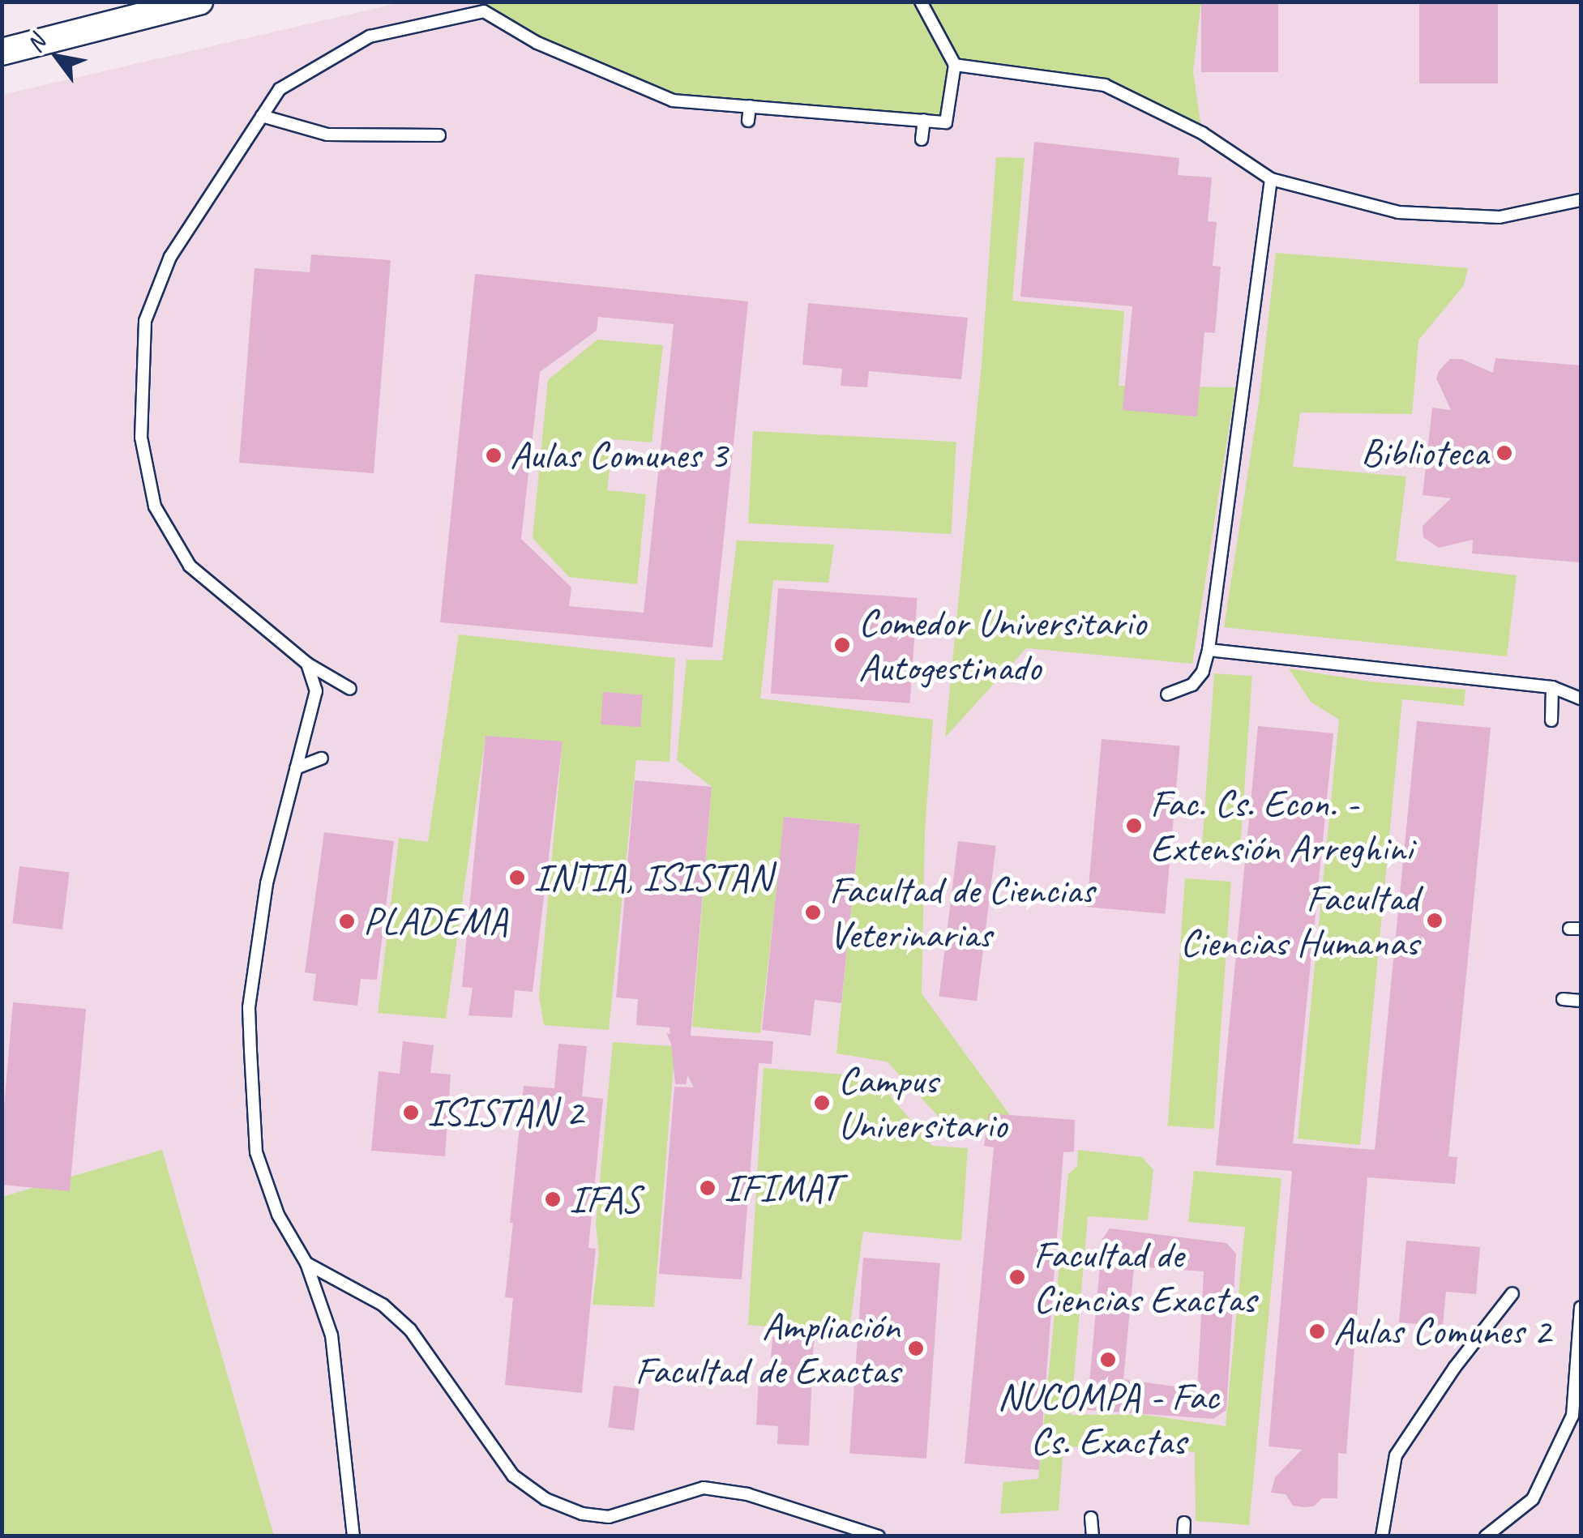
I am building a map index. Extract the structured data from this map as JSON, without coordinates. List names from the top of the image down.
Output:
{
  "places": [
    "Biblioteca",
    "Aulas Comunes 3",
    "Comedor Universitario Autogestinado",
    "Fac. Cs. Econ. - Extensión Arreghini",
    "INTIA, ISISTAN",
    "Facultad de Ciencias Veterinarias",
    "Facultad Ciencias Humanas",
    "PLADEMA",
    "Campus Universitario",
    "ISISTAN 2",
    "IFIMAT",
    "IFAS",
    "Facultad de Ciencias Exactas",
    "Aulas Comunes 2",
    "Ampliación Facultad de Exactas",
    "NUCOMPA - Fac Cs. Exactas"
  ],
  "north": "top left"
}
